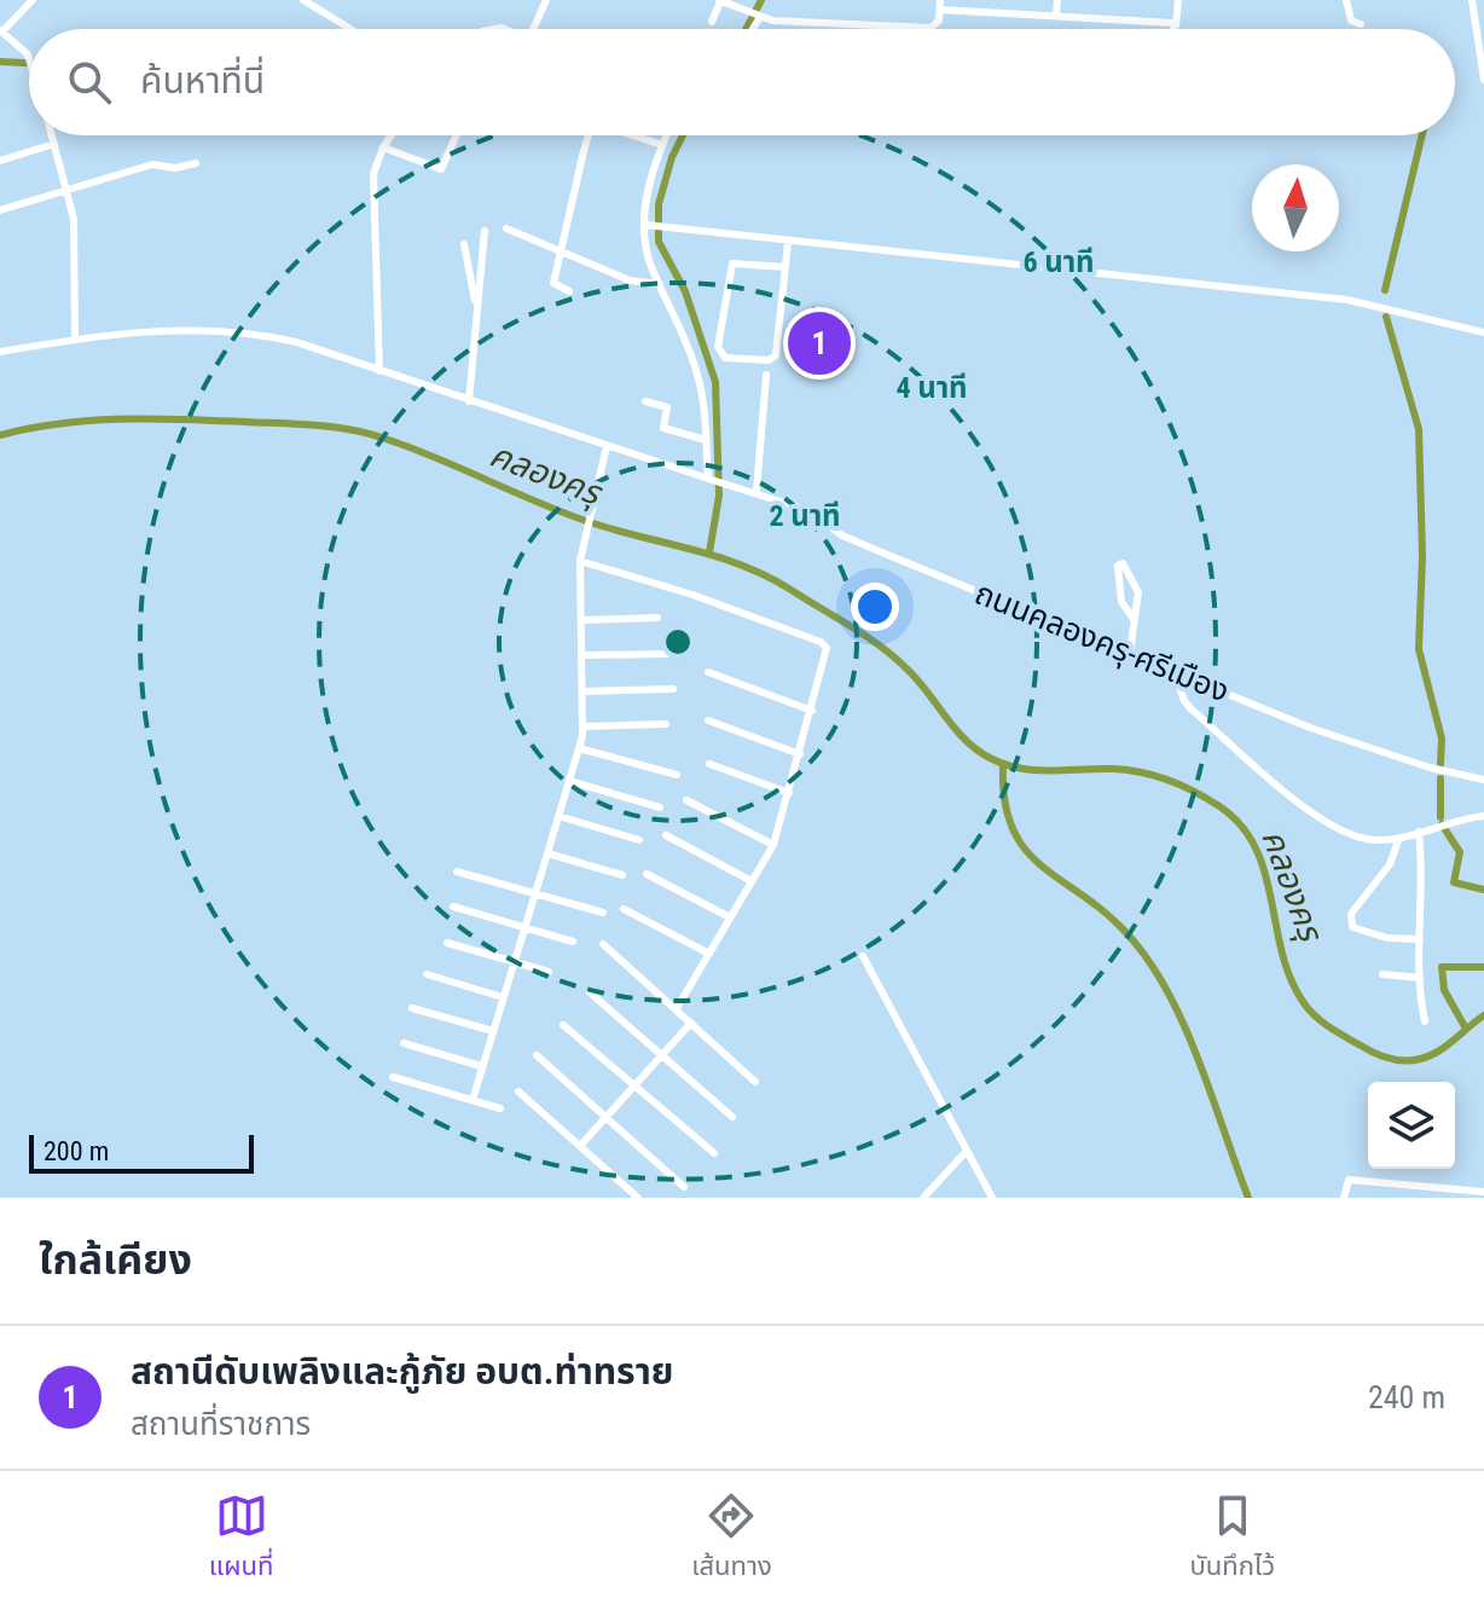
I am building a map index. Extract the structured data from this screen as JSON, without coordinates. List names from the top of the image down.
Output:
{
  "streets": {
    "street": ["ถนนคลองครุ-ศรีเมือง"]
  },
  "water": ["คลองครุ"],
  "scale_bar": "200 m",
  "north": "top",
  "page": {
    "search": "ค้นหาที่นี่",
    "pins": "1",
    "scale": "200 m",
    "heading": "ใกล้เคียง",
    "list": [
      {
        "mark": "1",
        "name": "สถานีดับเพลิงและกู้ภัย อบต.ท่าทราย",
        "note": "สถานที่ราชการ",
        "value": "240 m"
      }
    ],
    "nav": ["แผนที่", "เส้นทาง", "บันทึกไว้"]
  },
  "rings": ["6 นาที", "4 นาที", "2 นาที"]
}
